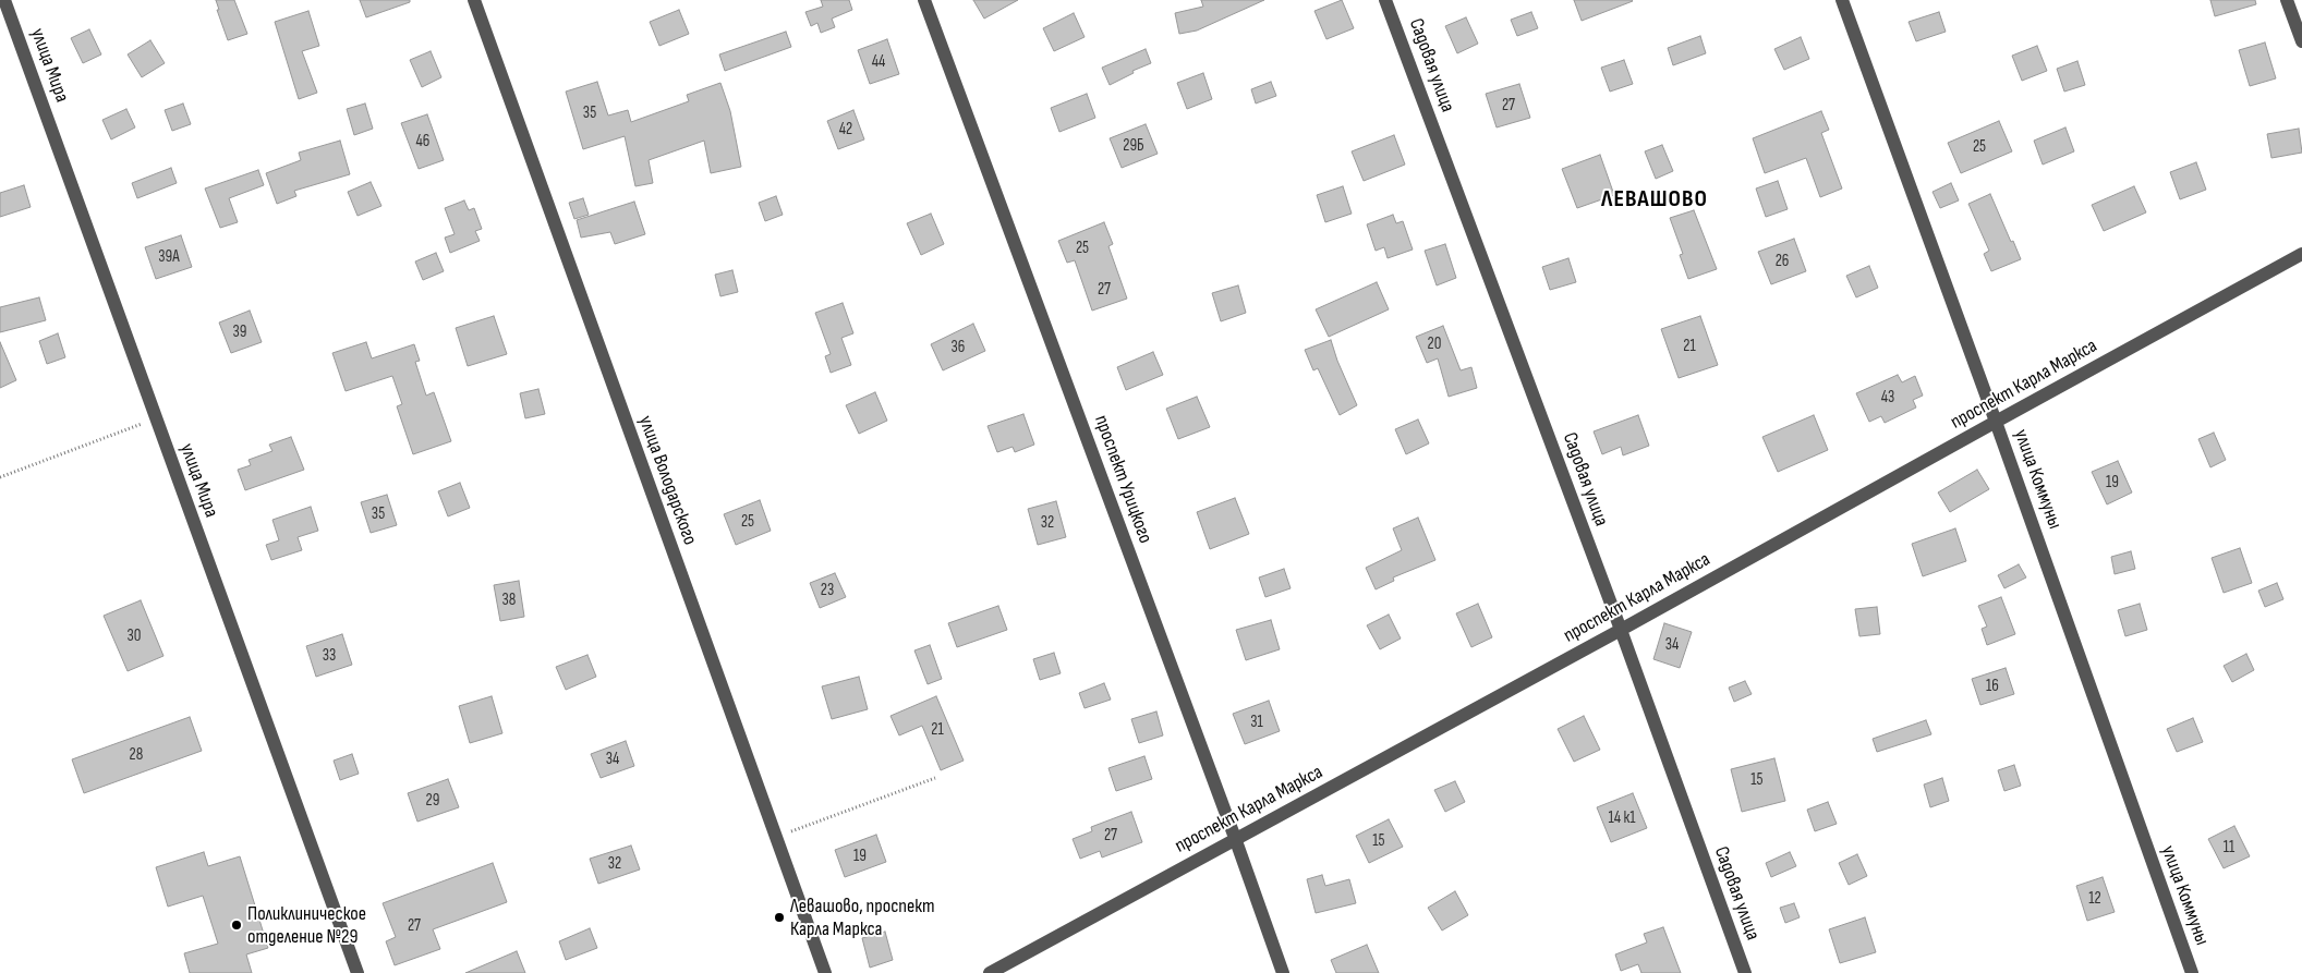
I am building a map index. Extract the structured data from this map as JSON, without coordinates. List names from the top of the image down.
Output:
{
  "streets": {
    "street": [
      "улица Мира",
      "Садовая улица",
      "проспект Карла Маркса",
      "проспект Урицкого",
      "улица Коммуны",
      "улица Володарского"
    ]
  },
  "crossings": [
    ["Садовая улица", "проспект Карла Маркса"],
    ["проспект Карла Маркса", "проспект Урицкого"],
    ["проспект Карла Маркса", "улица Коммуны"]
  ],
  "districts": ["ЛЕВАШОВО"],
  "places": ["Левашово, проспект Карла Маркса", "Поликлиническое отделение №29"],
  "house_numbers": [
    "44",
    "27",
    "35",
    "42",
    "46",
    "29Б",
    "25",
    "25",
    "39А",
    "26",
    "27",
    "39",
    "20",
    "21",
    "36",
    "43",
    "19",
    "35",
    "25",
    "32",
    "23",
    "38",
    "30",
    "34",
    "33",
    "16",
    "31",
    "21",
    "28",
    "34",
    "15",
    "29",
    "14 к1",
    "27",
    "15",
    "11",
    "19",
    "32",
    "12",
    "27"
  ]
}
